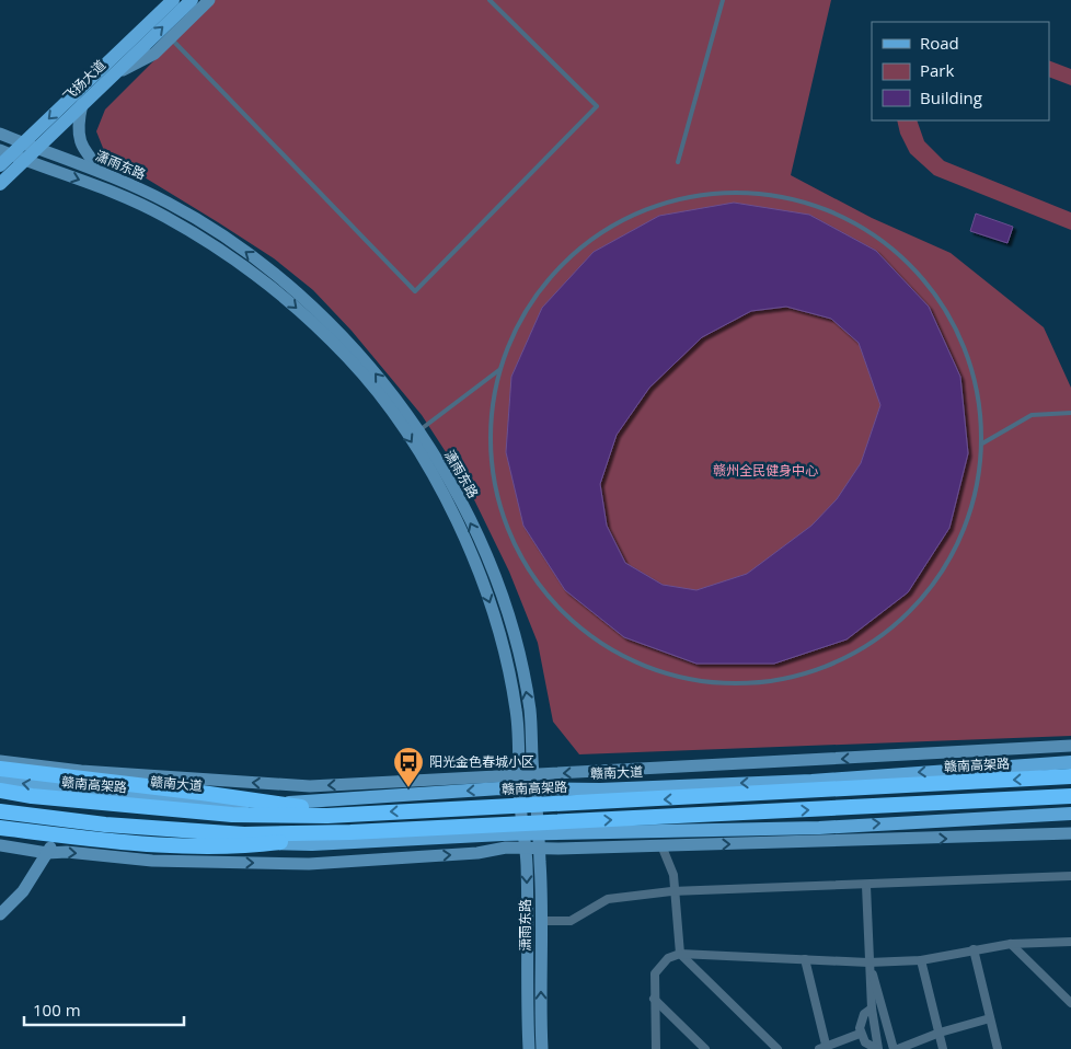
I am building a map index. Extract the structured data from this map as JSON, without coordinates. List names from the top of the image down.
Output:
{
  "streets": {
    "highway": ["赣南高架路"],
    "main road": ["飞扬大道", "赣南大道"],
    "street": ["潇雨东路"]
  },
  "crossings": [
    ["飞扬大道", "潇雨东路"],
    ["潇雨东路", "赣南大道"]
  ],
  "parks": ["赣州全民健身中心"],
  "places": {
    "bus stop": ["阳光金色春城小区"]
  },
  "legend": ["Road", "Park", "Building"],
  "scale_bar": "100 m"
}
